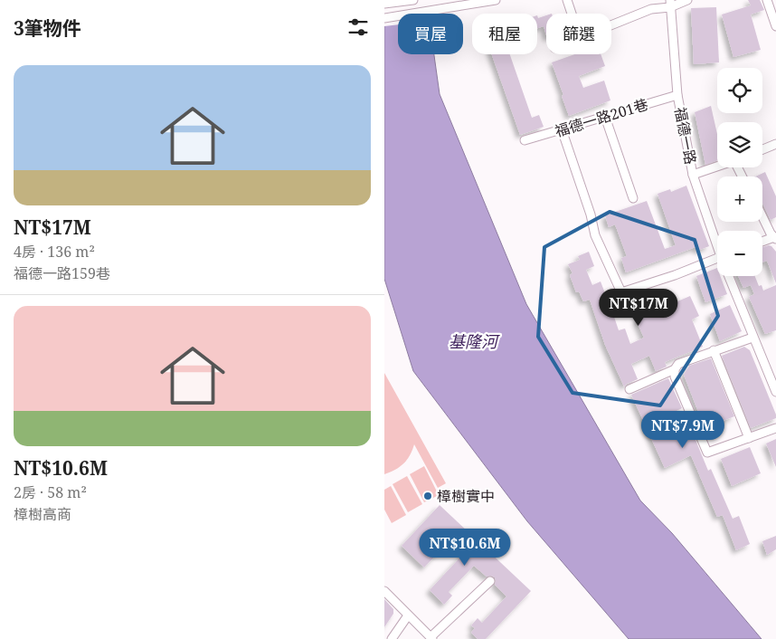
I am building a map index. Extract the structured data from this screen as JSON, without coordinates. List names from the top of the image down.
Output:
{
  "streets": {
    "street": ["福德一路201巷", "福德一路"]
  },
  "crossings": [
    ["福德一路201巷", "福德一路"]
  ],
  "water": ["基隆河"],
  "places": ["樟樹實中"],
  "page": {
    "heading": "3筆物件",
    "chip": ["買屋", "租屋", "篩選"],
    "list": [
      {
        "name": "NT$17M",
        "note": "4房 · 136 m² · 福德一路159巷"
      },
      {
        "name": "NT$10.6M",
        "note": "2房 · 58 m² · 樟樹高商"
      }
    ],
    "map_buttons": ["+", "−"],
    "price": ["NT$17M", "NT$7.9M", "NT$10.6M"]
  }
}
